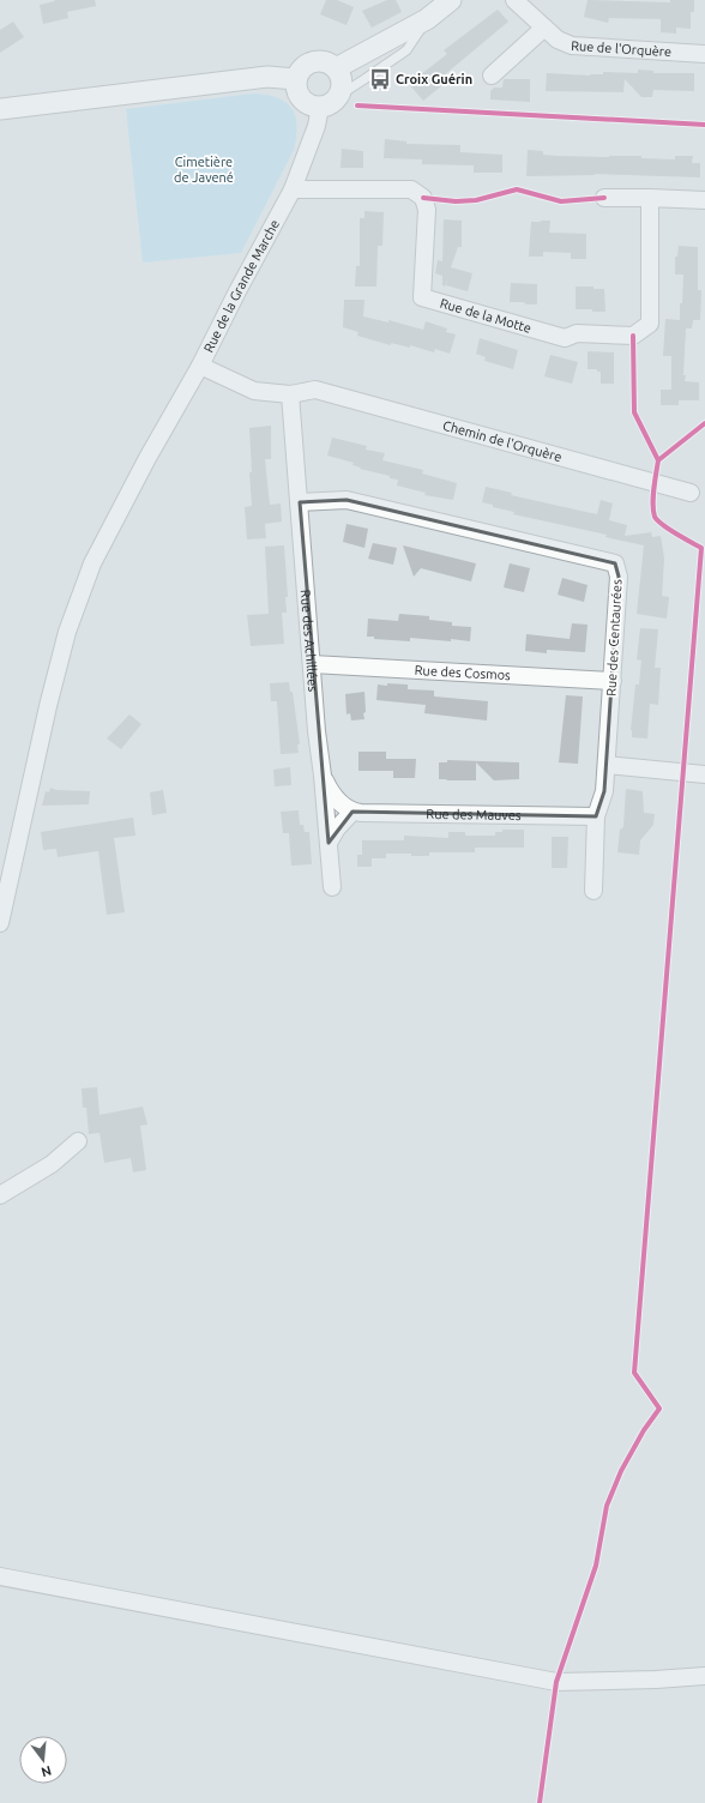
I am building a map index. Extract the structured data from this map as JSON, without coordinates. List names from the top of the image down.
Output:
{
  "streets": {
    "street": [
      "Rue de l'Orquère",
      "Rue de la Grande Marche",
      "Rue de la Motte",
      "Chemin de l'Orquère",
      "Rue des Centaurées",
      "Rue des Achillées",
      "Rue des Cosmos",
      "Rue des Mauves"
    ]
  },
  "crossings": [
    ["Rue de la Grande Marche", "Rue de la Motte"],
    ["Chemin de l'Orquère", "Rue des Achillées"],
    ["Rue des Centaurées", "Rue des Achillées"],
    ["Rue des Centaurées", "Rue des Cosmos"],
    ["Rue des Centaurées", "Rue des Mauves"],
    ["Rue des Achillées", "Rue des Cosmos"]
  ],
  "parks": ["Cimetière de Javené"],
  "places": {
    "bus stop": ["Croix Guérin"]
  },
  "north": "bottom"
}
